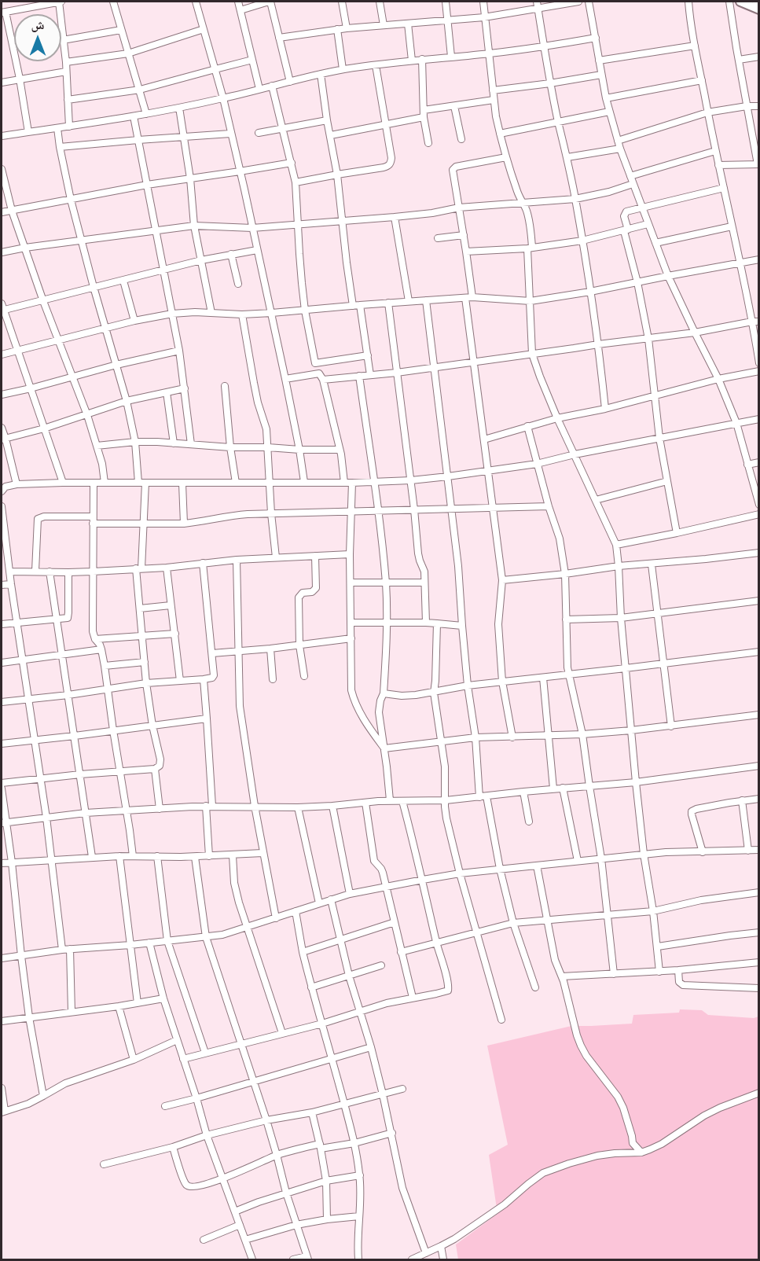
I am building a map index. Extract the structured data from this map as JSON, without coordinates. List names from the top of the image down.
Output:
{
  "north": "top"
}
